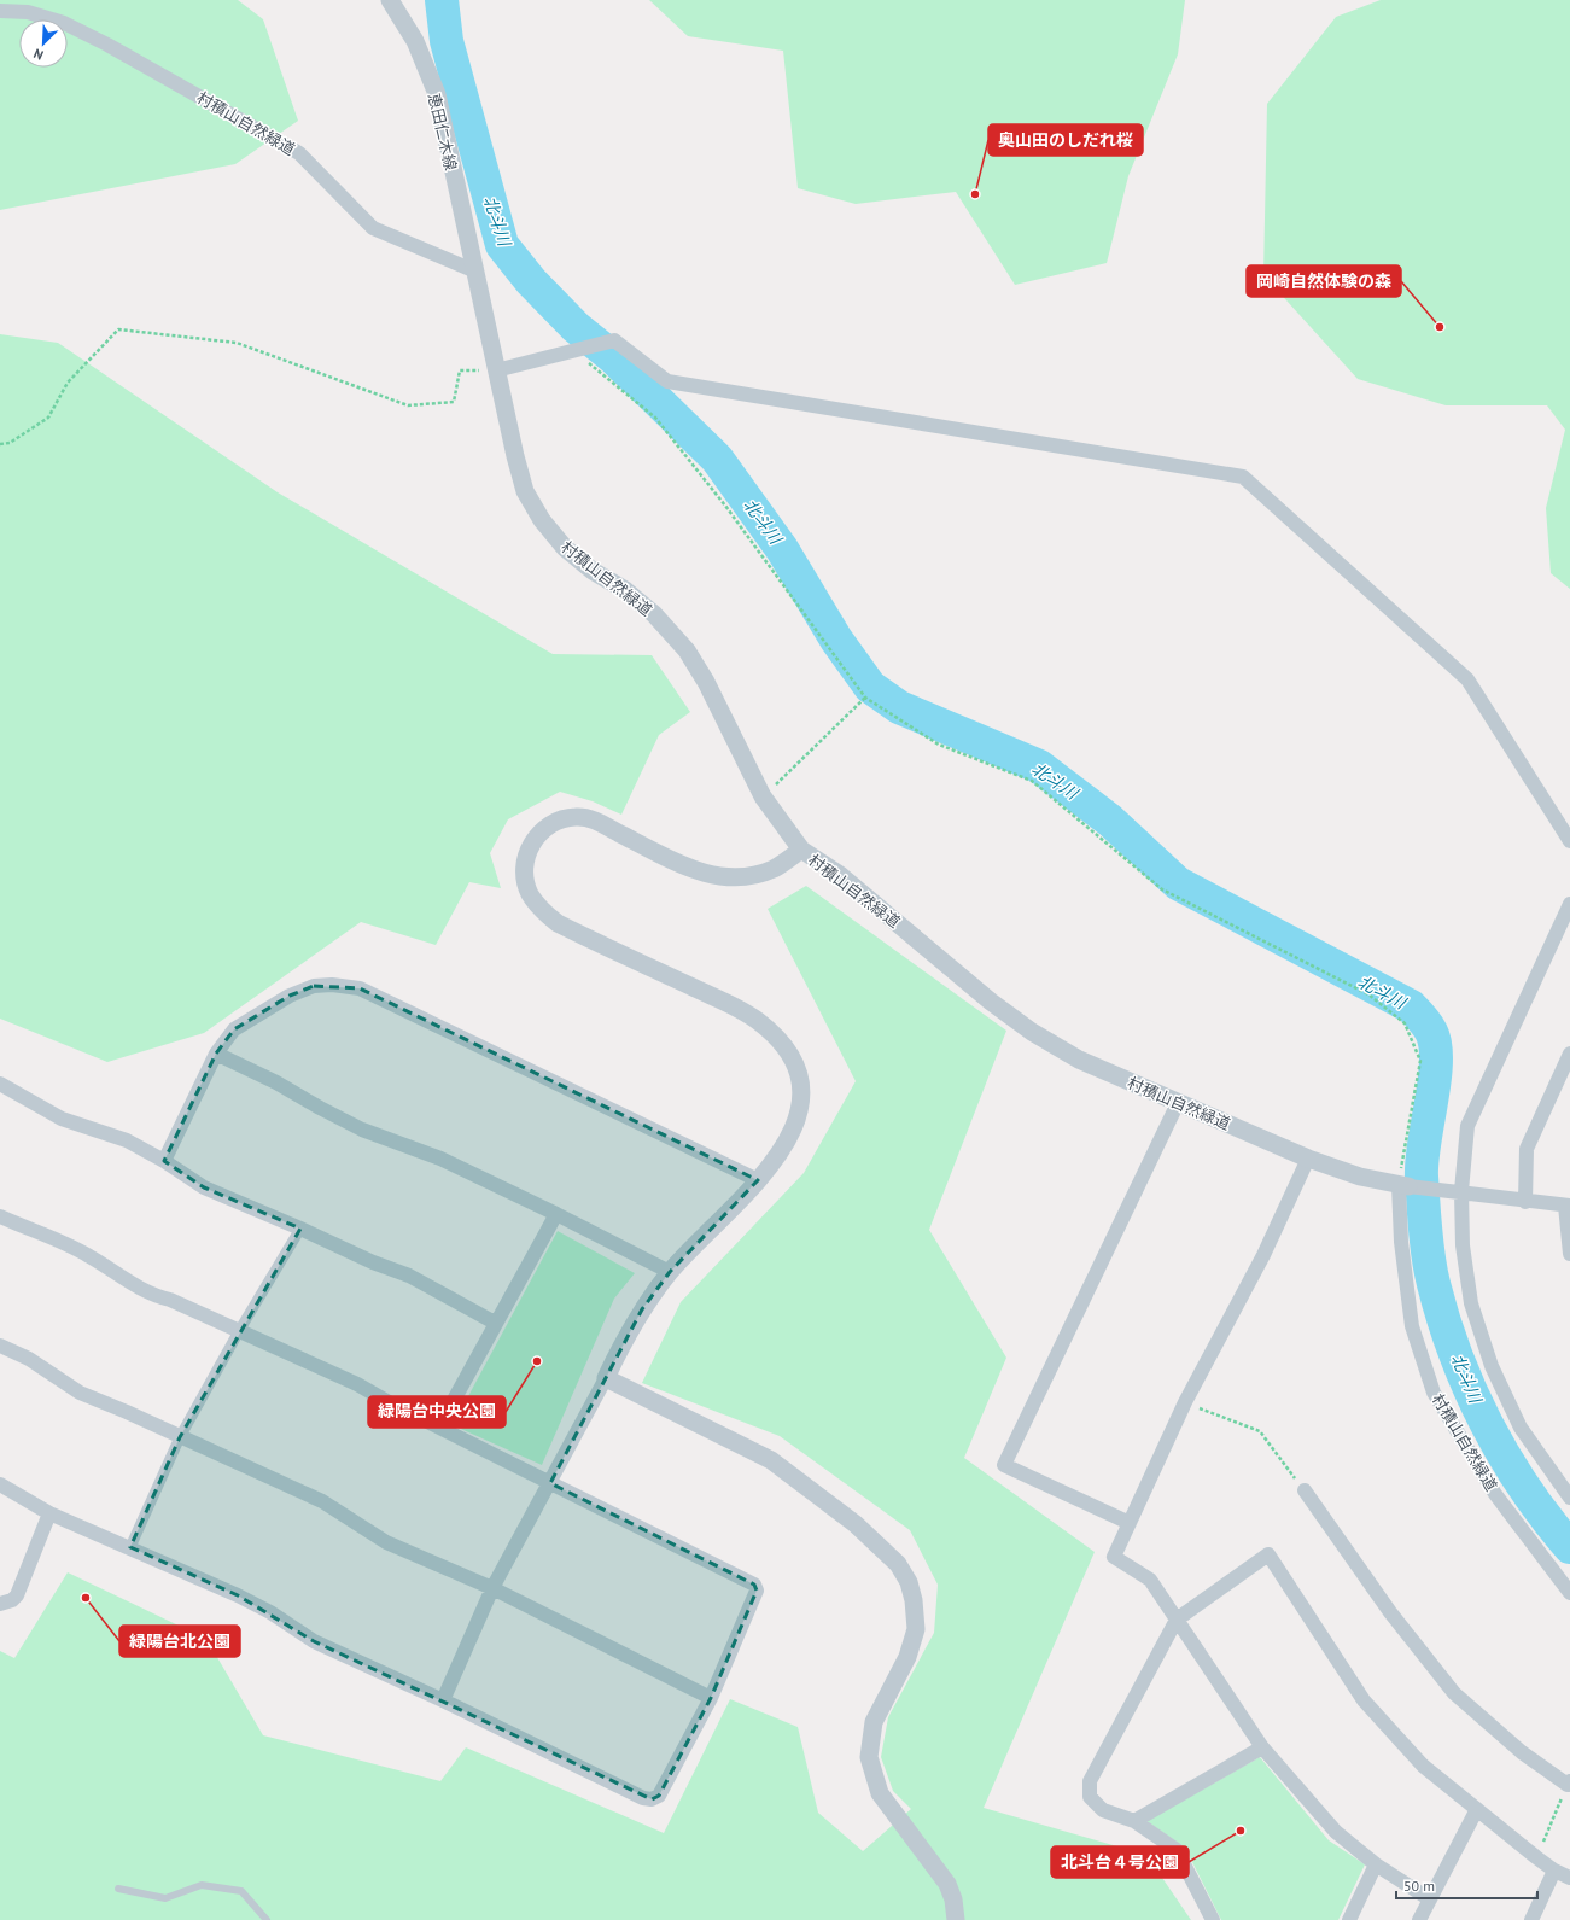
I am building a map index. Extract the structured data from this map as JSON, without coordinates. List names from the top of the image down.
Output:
{
  "streets": {
    "street": ["村積山自然緑道", "恵田仁木線"]
  },
  "crossings": [
    ["村積山自然緑道", "恵田仁木線"]
  ],
  "water": ["北斗川"],
  "places": [
    "奥山田のしだれ桜",
    "岡崎自然体験の森",
    "緑陽台中央公園",
    "緑陽台北公園",
    "北斗台４号公園"
  ],
  "scale_bar": "50 m",
  "north": "bottom left"
}
